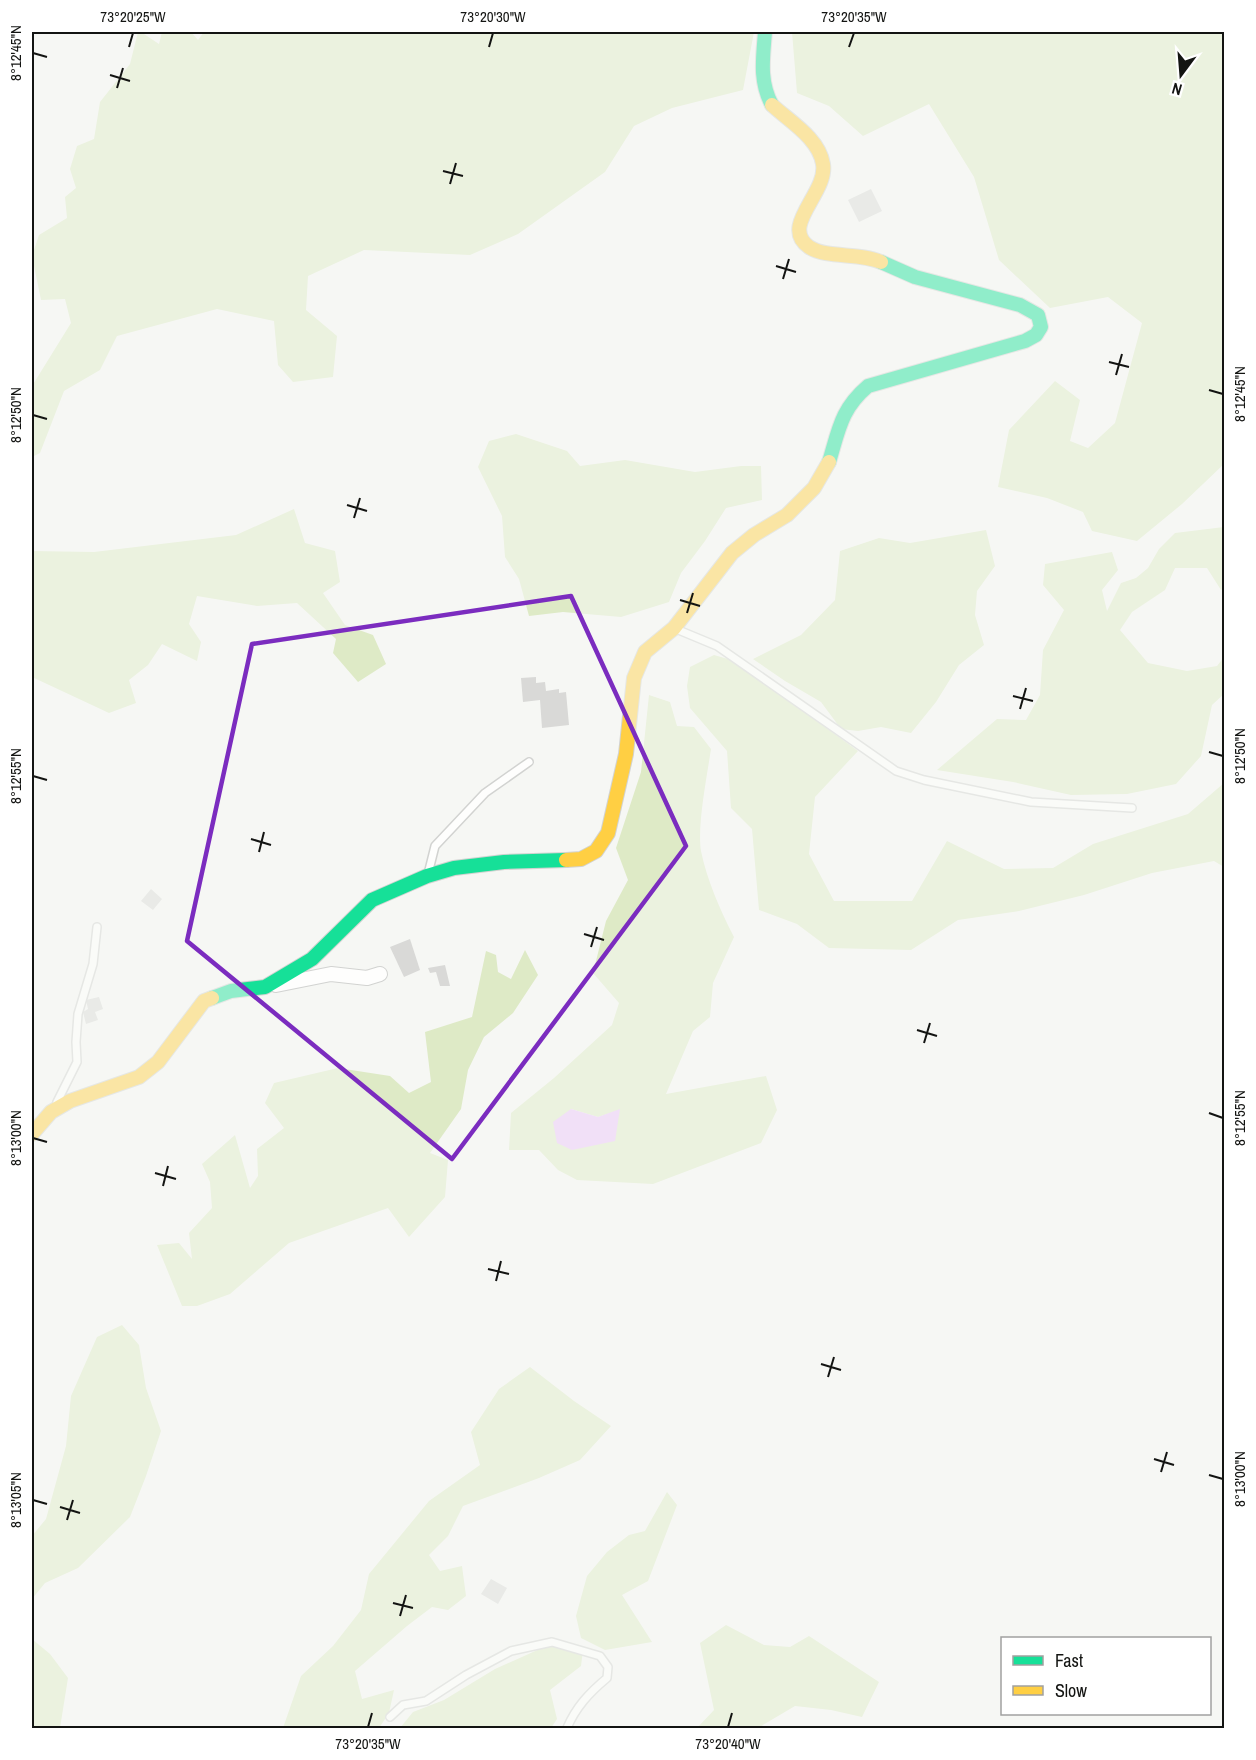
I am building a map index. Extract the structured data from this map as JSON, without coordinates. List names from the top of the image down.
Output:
{
  "legend": ["Fast", "Slow"],
  "north": "bottom",
  "coordinates": [
    "73°20'25\"W",
    "73°20'30\"W",
    "73°20'35\"W",
    "8°12'45\"N",
    "8°12'50\"N",
    "8°12'55\"N",
    "8°13'00\"N",
    "8°13'05\"N",
    "73°20'40\"W"
  ]
}
